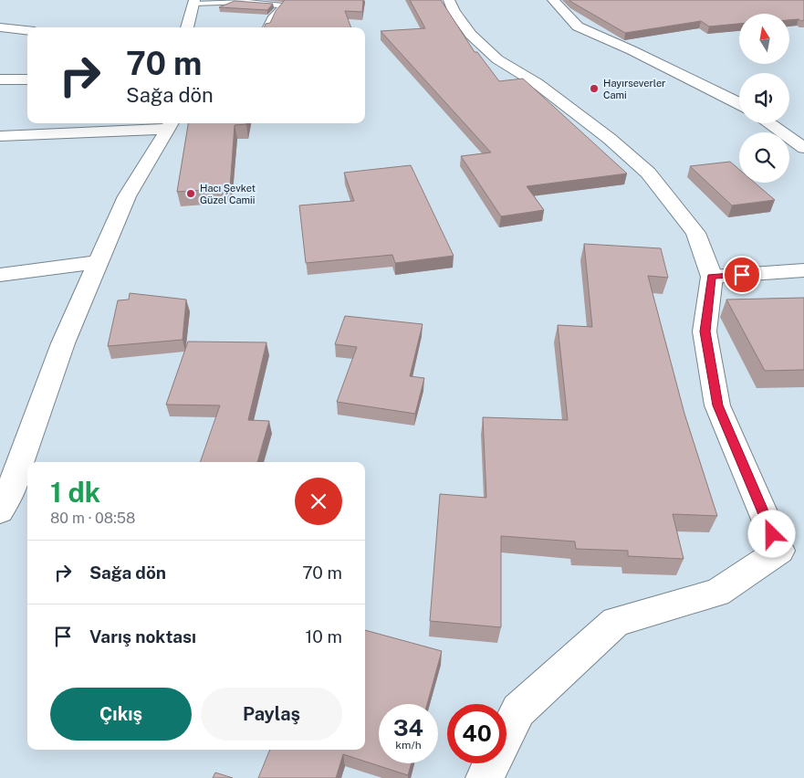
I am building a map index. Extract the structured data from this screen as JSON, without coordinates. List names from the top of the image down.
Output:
{
  "places": ["Hayırseverler Cami", "Hacı Şevket Güzel Camii"],
  "north": "top",
  "page": {
    "turn": ["70 m", "Sağa dön"],
    "heading": ["1 dk", "80 m · 08:58"],
    "list": [
      {
        "name": "Sağa dön",
        "value": "70 m"
      },
      {
        "name": "Varış noktası",
        "value": "10 m"
      }
    ],
    "buttons": ["Çıkış", "Paylaş"],
    "speed": "34 km/h",
    "limit": "40"
  }
}
